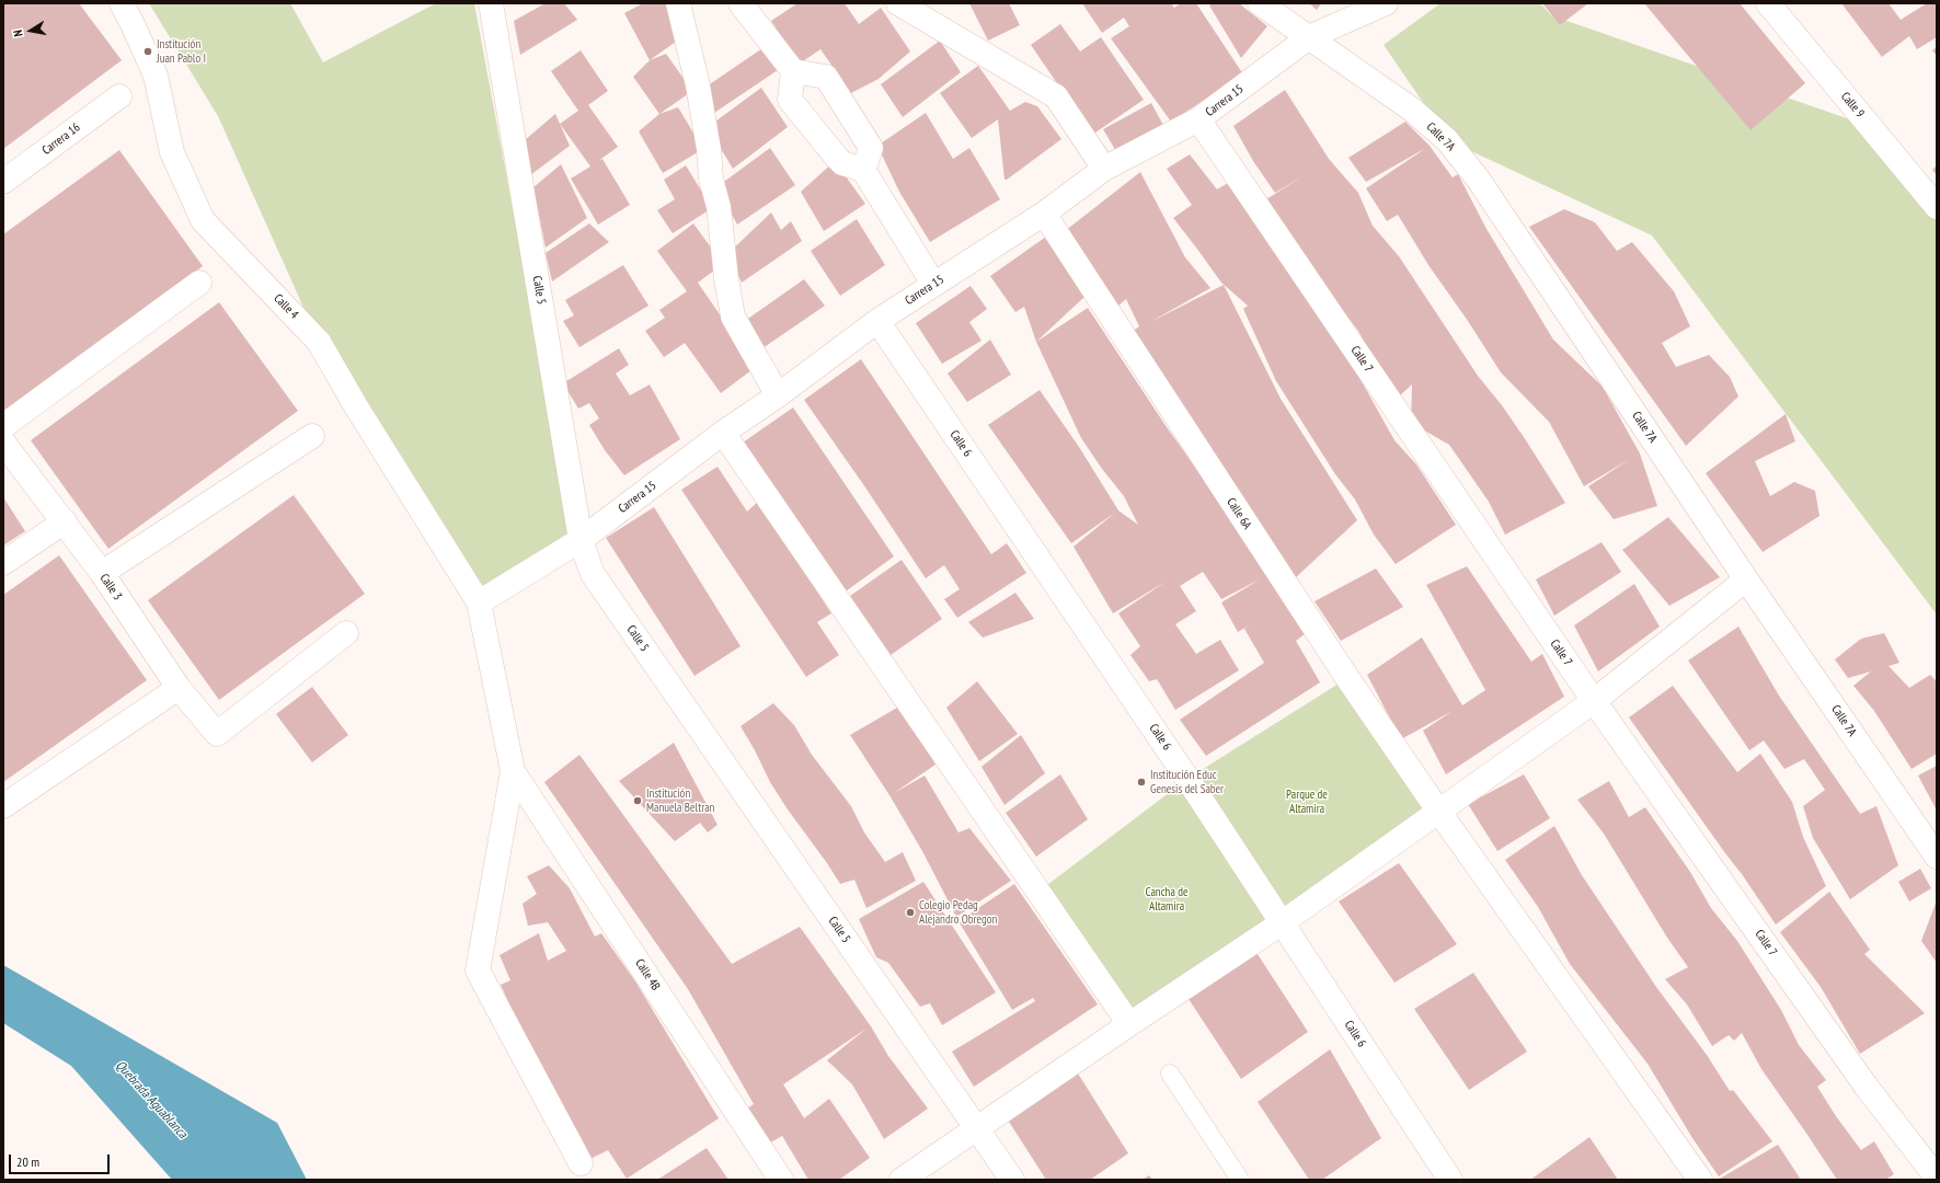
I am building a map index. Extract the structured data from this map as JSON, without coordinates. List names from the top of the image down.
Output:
{
  "streets": {
    "street": [
      "Carrera 15",
      "Calle 9",
      "Calle 7A",
      "Carrera 16",
      "Calle 5",
      "Calle 4",
      "Calle 7",
      "Calle 6",
      "Calle 6A",
      "Calle 3",
      "Calle 4B"
    ]
  },
  "crossings": [
    ["Carrera 15", "Calle 7A"],
    ["Carrera 15", "Calle 5"],
    ["Carrera 15", "Calle 4"],
    ["Carrera 15", "Calle 7"],
    ["Carrera 15", "Calle 6"],
    ["Carrera 15", "Calle 6A"]
  ],
  "water": ["Quebrada Aguablanca"],
  "parks": ["Parque de Altamira", "Cancha de Altamira"],
  "places": [
    "Institución Juan Pablo I",
    "Institución Educ Genesis del Saber",
    "Institución Manuela Beltran",
    "Colegio Pedag Alejandro Obregon"
  ],
  "scale_bar": "20 m",
  "north": "left"
}
